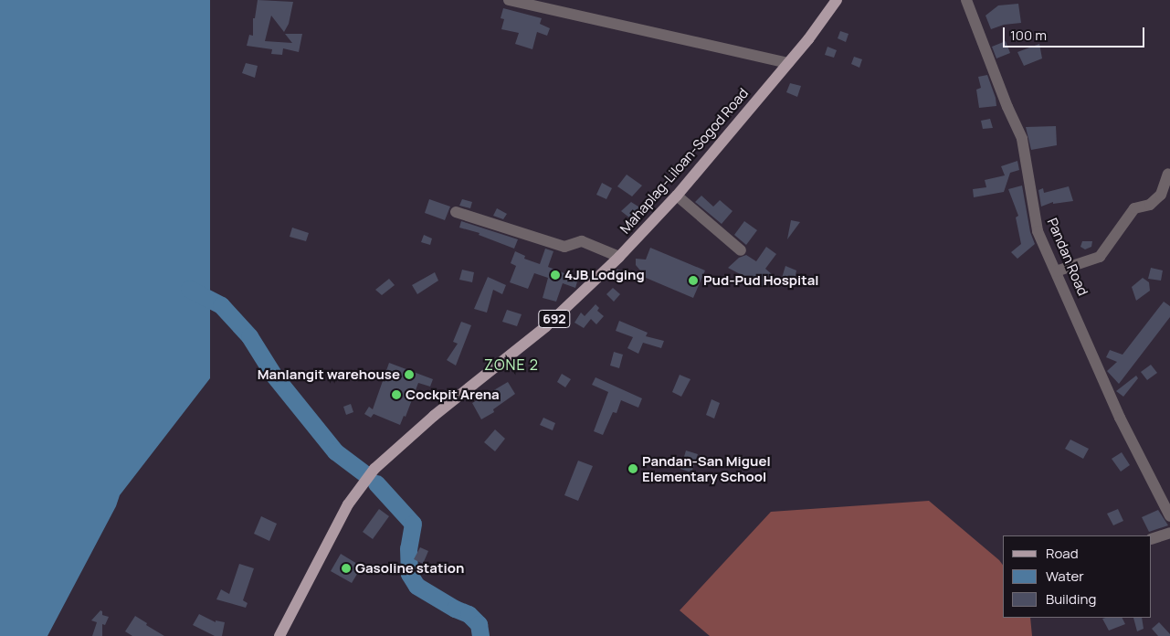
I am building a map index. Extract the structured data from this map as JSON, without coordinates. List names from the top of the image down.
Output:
{
  "streets": {
    "main road": ["Mahaplag-Liloan-Sogod Road", "692"],
    "street": ["Pandan Road"]
  },
  "districts": ["ZONE 2"],
  "places": [
    "4JB Lodging",
    "Pud-Pud Hospital",
    "Manlangit warehouse",
    "Cockpit Arena",
    "Pandan-San Miguel Elementary School",
    "Gasoline station"
  ],
  "legend": ["Road", "Water", "Building"],
  "scale_bar": "100 m"
}
